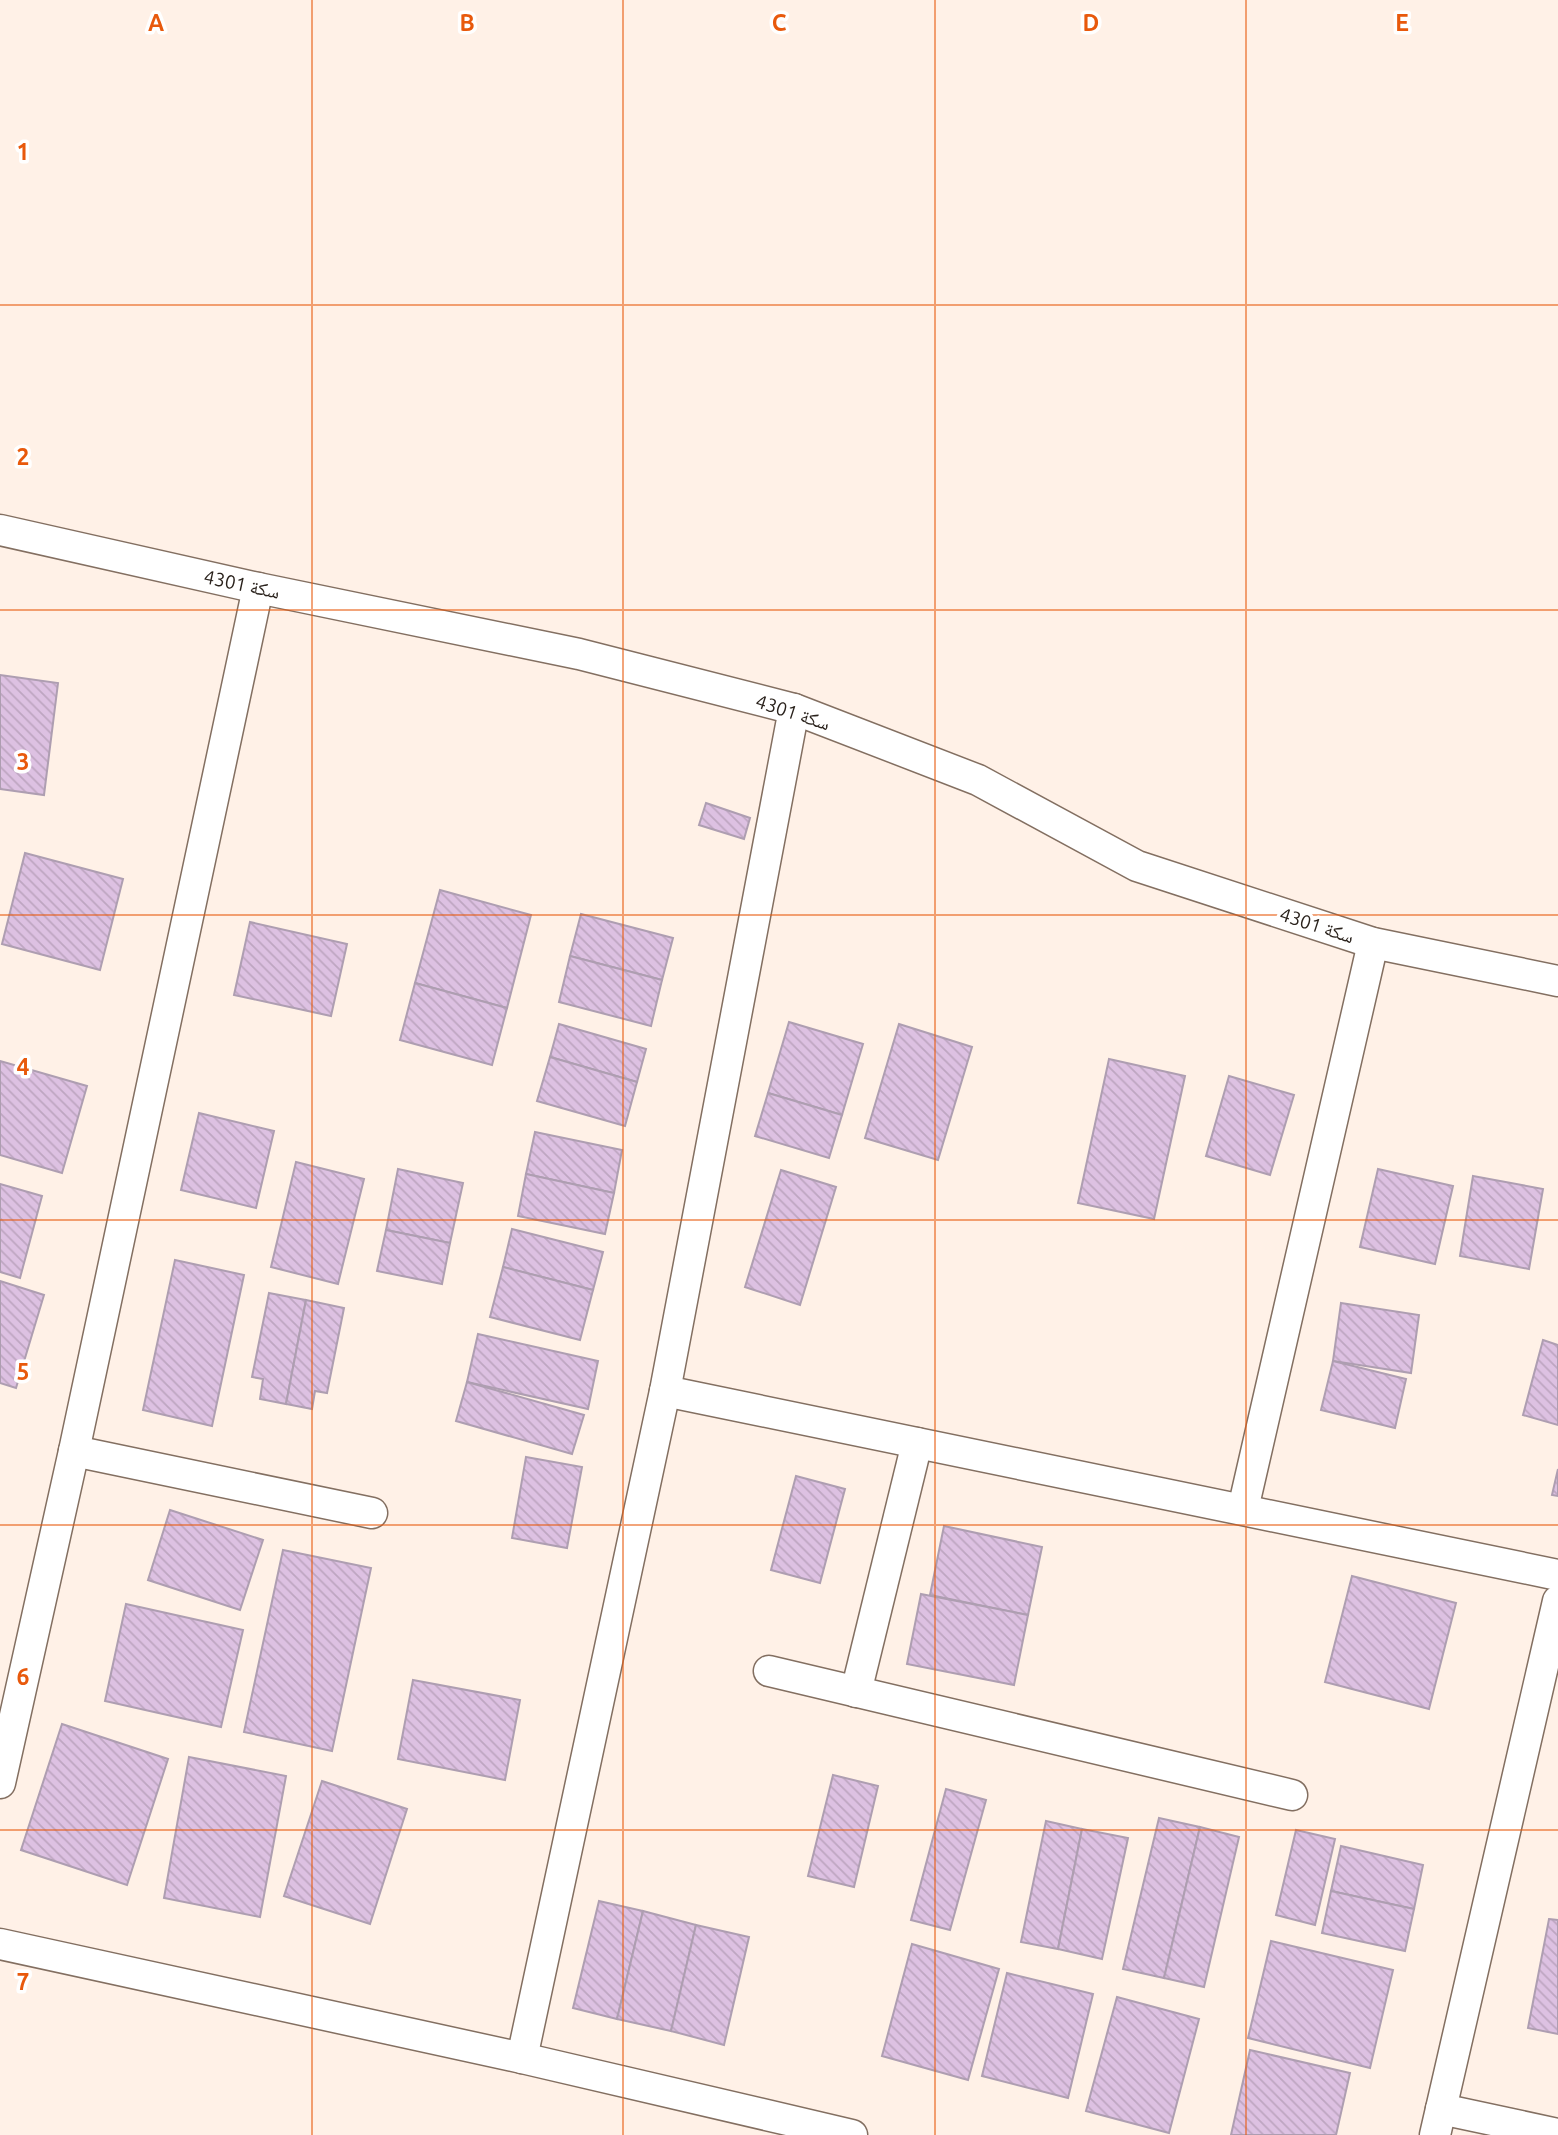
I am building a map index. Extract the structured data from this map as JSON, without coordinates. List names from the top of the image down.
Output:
{
  "streets": {
    "street": ["سكة 4301"]
  },
  "grid": {
    "columns": [
      "A",
      "B",
      "C",
      "D",
      "E"
    ],
    "rows": [
      "1",
      "2",
      "3",
      "4",
      "5",
      "6",
      "7"
    ]
  }
}
